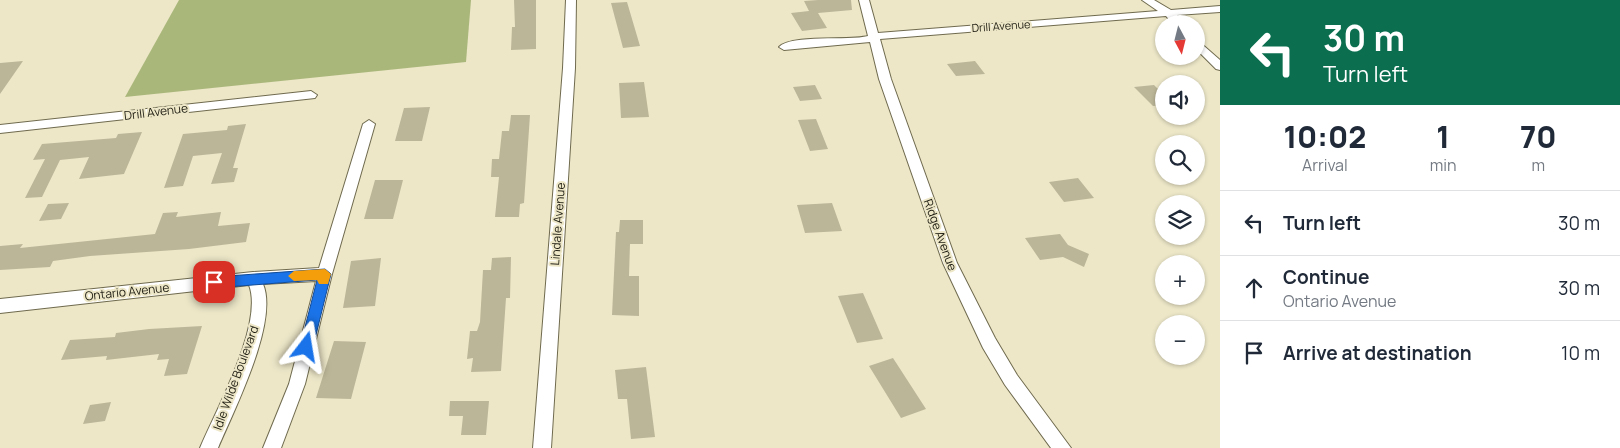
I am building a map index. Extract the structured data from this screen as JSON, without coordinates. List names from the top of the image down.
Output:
{
  "streets": {
    "street": [
      "Drill Avenue",
      "Lindale Avenue",
      "Ridge Avenue",
      "Ontario Avenue",
      "Idle Wilde Boulevard"
    ]
  },
  "crossings": [
    ["Drill Avenue", "Ridge Avenue"],
    ["Ontario Avenue", "Idle Wilde Boulevard"]
  ],
  "north": "bottom",
  "page": {
    "turn": ["30 m", "Turn left"],
    "map_buttons": ["+", "−"],
    "eta": [
      "10:02",
      "Arrival",
      "1",
      "min",
      "70",
      "m"
    ],
    "list": [
      {
        "name": "Turn left",
        "value": "30 m"
      },
      {
        "name": "Continue",
        "note": "Ontario Avenue",
        "value": "30 m"
      },
      {
        "name": "Arrive at destination",
        "value": "10 m"
      }
    ]
  }
}
